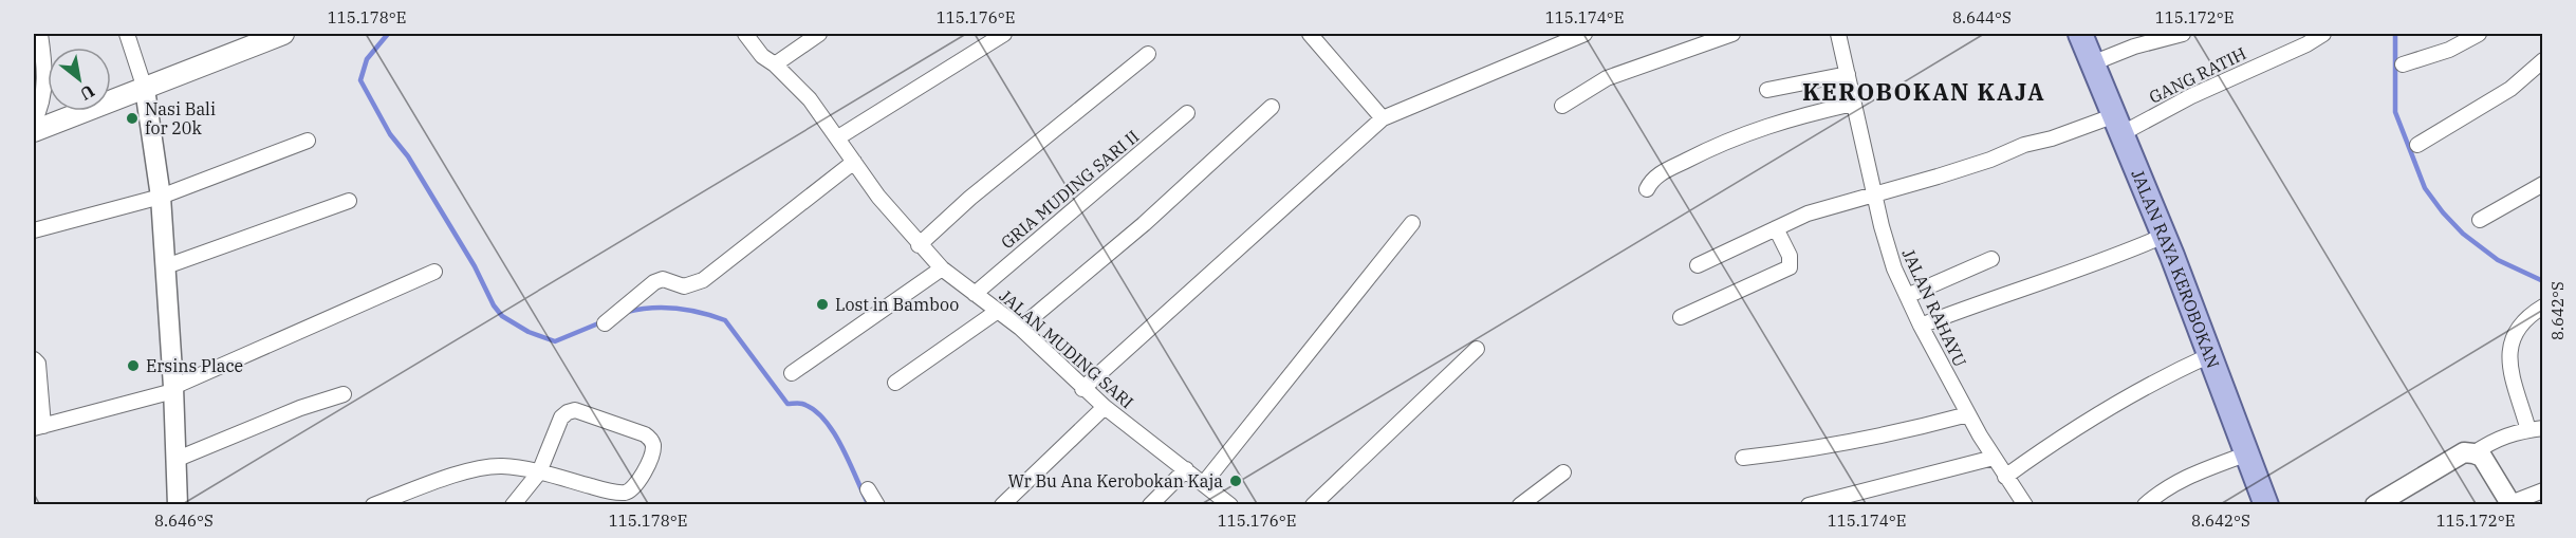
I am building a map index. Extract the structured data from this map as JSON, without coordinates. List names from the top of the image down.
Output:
{
  "streets": {
    "main road": ["JALAN RAYA KEROBOKAN"],
    "street": [
      "GANG RATIH",
      "GRIA MUDING SARI II",
      "JALAN RAHAYU",
      "JALAN MUDING SARI"
    ]
  },
  "crossings": [
    ["GANG RATIH", "JALAN RAYA KEROBOKAN"],
    ["GANG RATIH", "JALAN RAHAYU"],
    ["GRIA MUDING SARI II", "JALAN MUDING SARI"]
  ],
  "districts": ["KEROBOKAN KAJA"],
  "places": [
    "Nasi Bali for 20k",
    "Lost in Bamboo",
    "Ersins Place",
    "Wr Bu Ana Kerobokan Kaja"
  ],
  "north": "bottom right",
  "coordinates": [
    "115.178°E",
    "115.176°E",
    "115.174°E",
    "8.644°S",
    "115.172°E",
    "8.642°S",
    "8.646°S"
  ]
}
